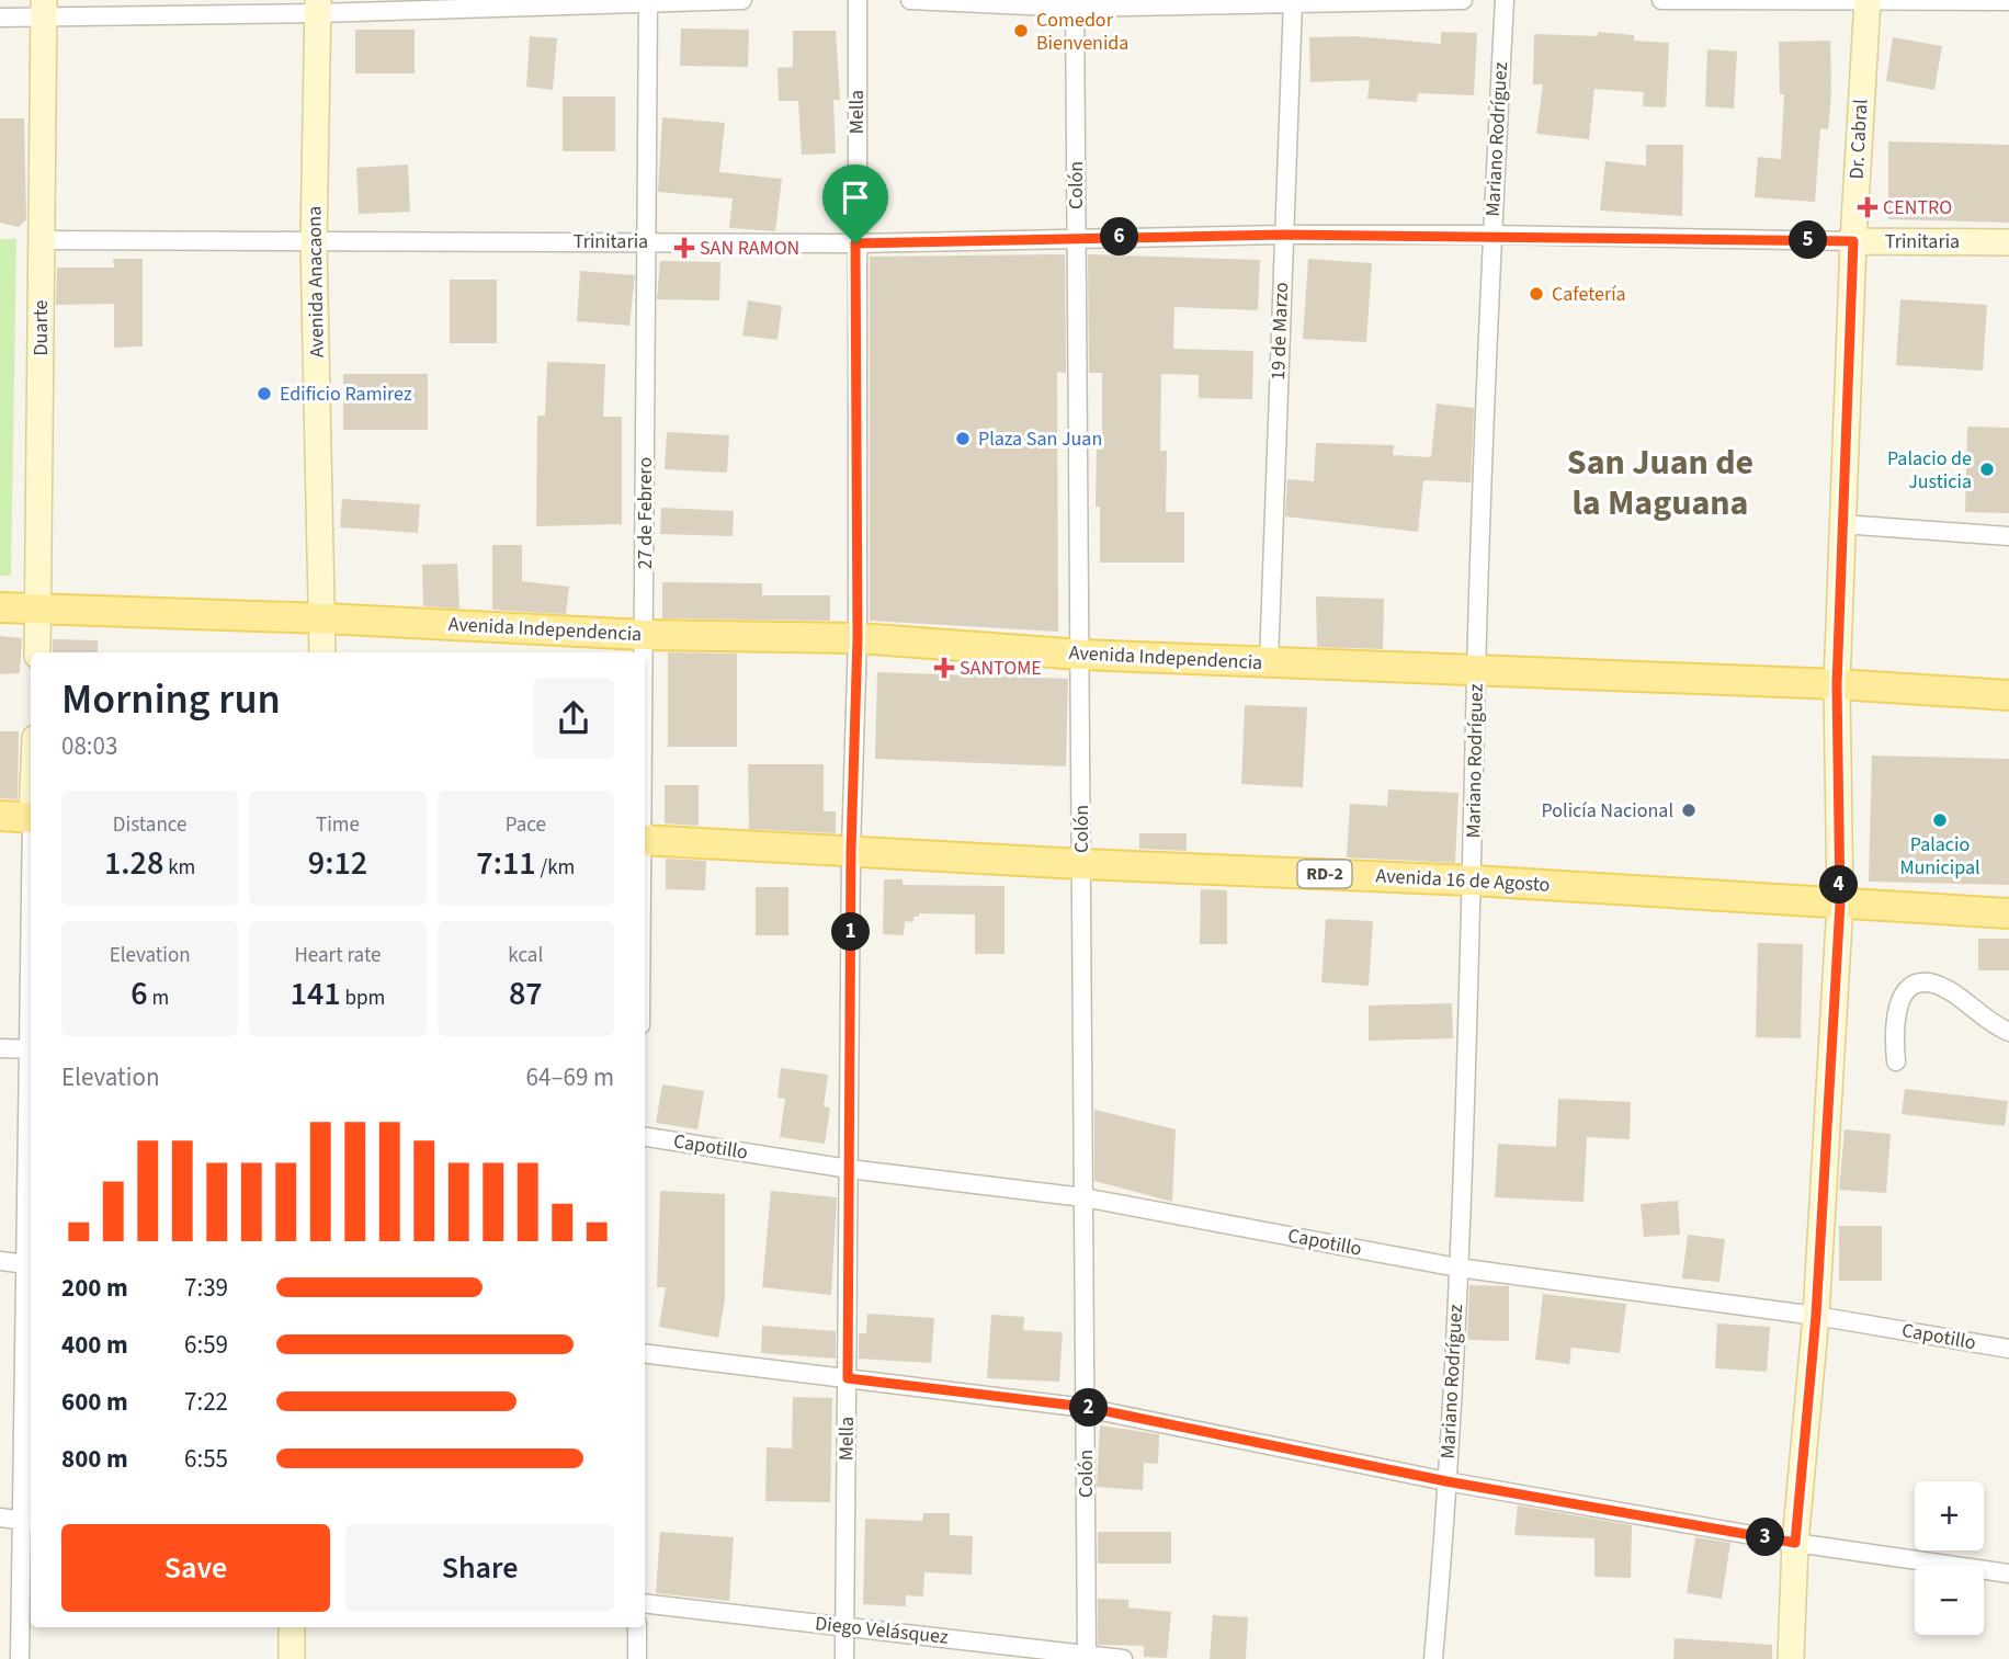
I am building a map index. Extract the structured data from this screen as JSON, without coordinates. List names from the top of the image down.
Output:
{
  "streets": {
    "main road": ["Avenida Independencia", "RD-2", "Avenida 16 de Agosto"],
    "street": [
      "Mella",
      "Mariano Rodríguez",
      "Dr. Cabral",
      "Colón",
      "Trinitaria",
      "Avenida Anacaona",
      "Duarte",
      "19 de Marzo",
      "27 de Febrero",
      "Capotillo",
      "Diego Velásquez"
    ]
  },
  "crossings": [
    ["Mella", "Trinitaria"],
    ["Mella", "Avenida Independencia"],
    ["Mella", "Avenida 16 de Agosto"],
    ["Mella", "Capotillo"],
    ["Mella", "Diego Velásquez"],
    ["Mariano Rodríguez", "Trinitaria"],
    ["Mariano Rodríguez", "Avenida Independencia"],
    ["Mariano Rodríguez", "Avenida 16 de Agosto"],
    ["Mariano Rodríguez", "Capotillo"],
    ["Dr. Cabral", "Trinitaria"],
    ["Dr. Cabral", "Avenida Independencia"],
    ["Dr. Cabral", "Avenida 16 de Agosto"],
    ["Dr. Cabral", "Capotillo"],
    ["Colón", "Trinitaria"],
    ["Colón", "Avenida Independencia"],
    ["Colón", "Avenida 16 de Agosto"],
    ["Colón", "Capotillo"],
    ["Colón", "Diego Velásquez"],
    ["Trinitaria", "Avenida Anacaona"],
    ["Trinitaria", "Duarte"],
    ["Trinitaria", "19 de Marzo"],
    ["Trinitaria", "27 de Febrero"],
    ["Avenida Anacaona", "Avenida Independencia"],
    ["Duarte", "Avenida Independencia"],
    ["19 de Marzo", "Avenida Independencia"],
    ["27 de Febrero", "Avenida Independencia"]
  ],
  "districts": ["San Juan de la Maguana"],
  "places": {
    "other": [
      "Comedor Bienvenida",
      "Cafetería",
      "Edificio Ramirez",
      "Plaza San Juan",
      "Palacio de Justicia",
      "Policía Nacional",
      "Palacio Municipal"
    ],
    "health": ["CENTRO", "SAN RAMON", "SANTOME"]
  },
  "page": {
    "pins": [
      "6",
      "5",
      "4",
      "1",
      "2",
      "3"
    ],
    "heading": ["Morning run", "08:03"],
    "stats": [
      ["Distance", "1.28 km"],
      ["Time", "9:12"],
      ["Pace", "7:11 /km"],
      ["Elevation", "6 m"],
      ["Heart rate", "141 bpm"],
      ["kcal", "87"]
    ],
    "chart": ["Elevation", "64–69 m"],
    "list": [
      {
        "name": "200 m",
        "note": "7:39"
      },
      {
        "name": "400 m",
        "note": "6:59"
      },
      {
        "name": "600 m",
        "note": "7:22"
      },
      {
        "name": "800 m",
        "note": "6:55"
      }
    ],
    "map_buttons": ["+", "−"],
    "buttons": ["Save", "Share"]
  }
}
